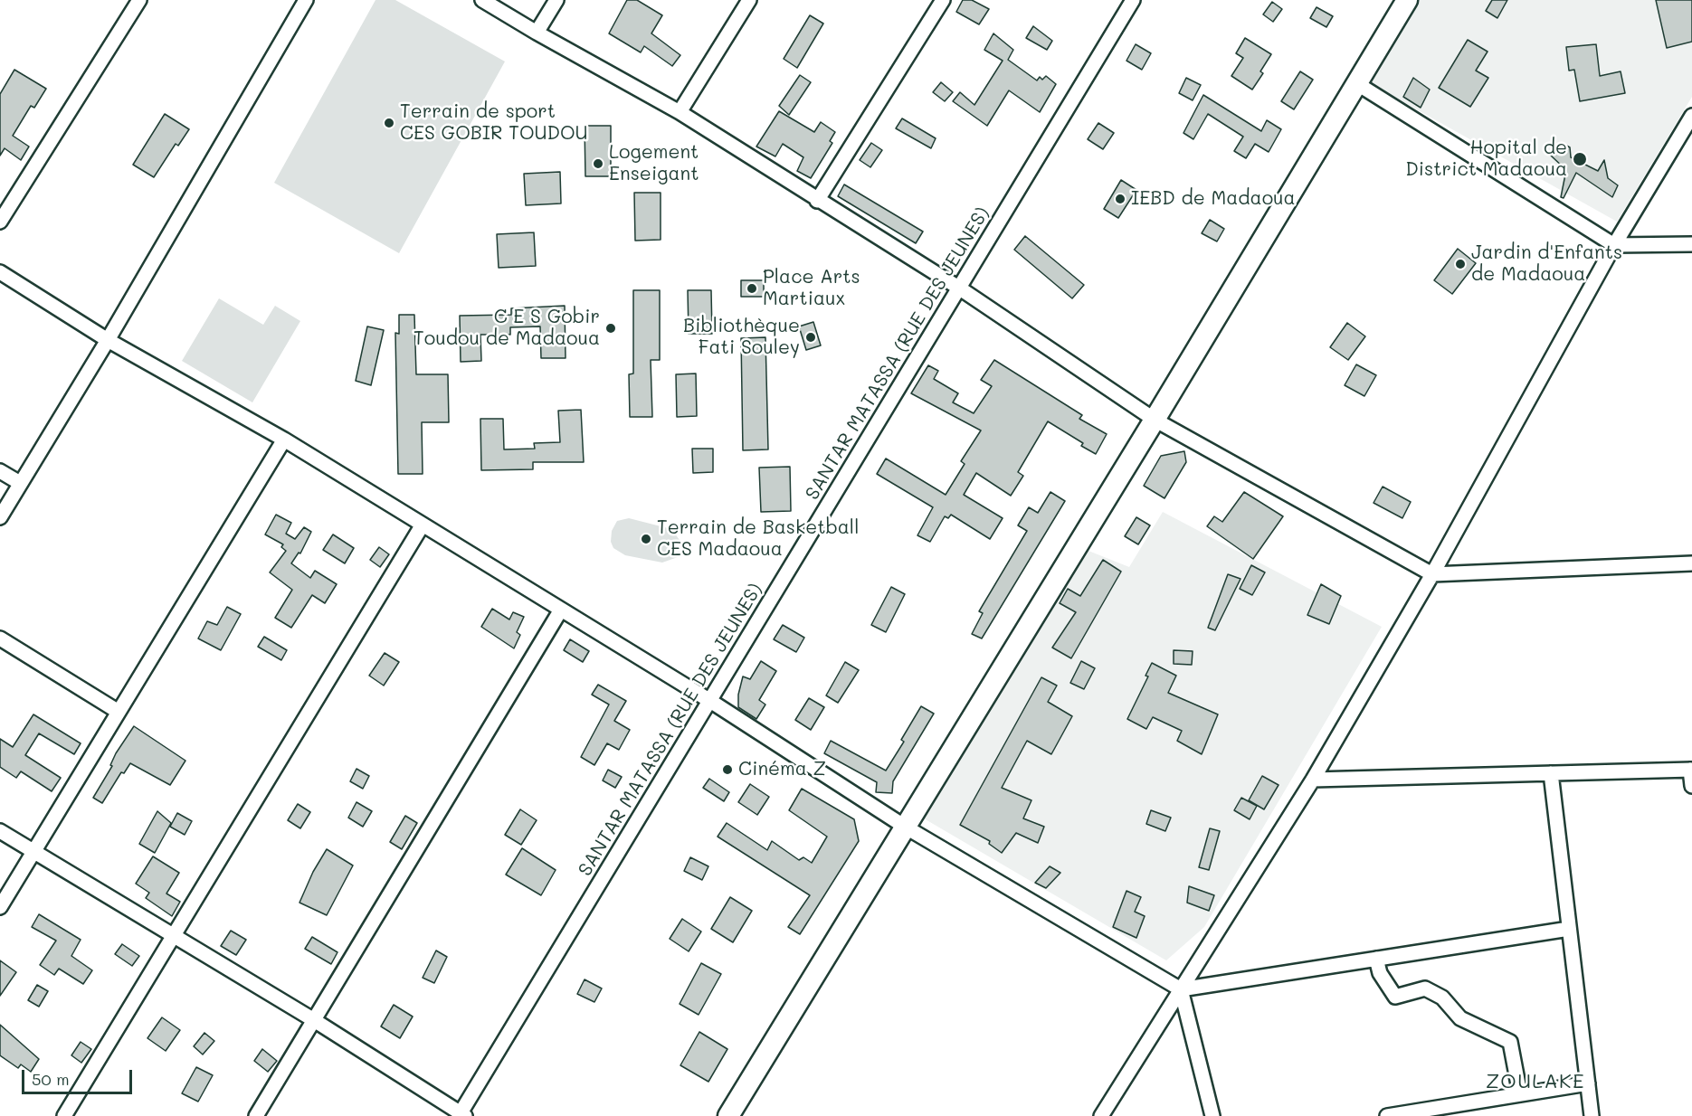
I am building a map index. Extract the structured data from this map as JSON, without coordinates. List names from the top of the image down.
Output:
{
  "streets": {
    "street": ["SANTAR MATASSA (RUE DES JEUNES)"]
  },
  "districts": ["ZOULAKE"],
  "places": [
    "Terrain de sport CES GOBIR TOUDOU",
    "Hopital de District Madaoua",
    "Logement Enseigant",
    "IEBD de Madaoua",
    "Jardin d'Enfants de Madaoua",
    "Place Arts Martiaux",
    "C E S Gobir Toudou de Madaoua",
    "Bibliothèque Fati Souley",
    "Terrain de Basketball CES Madaoua",
    "Cinéma Z"
  ],
  "scale_bar": "50 m"
}
